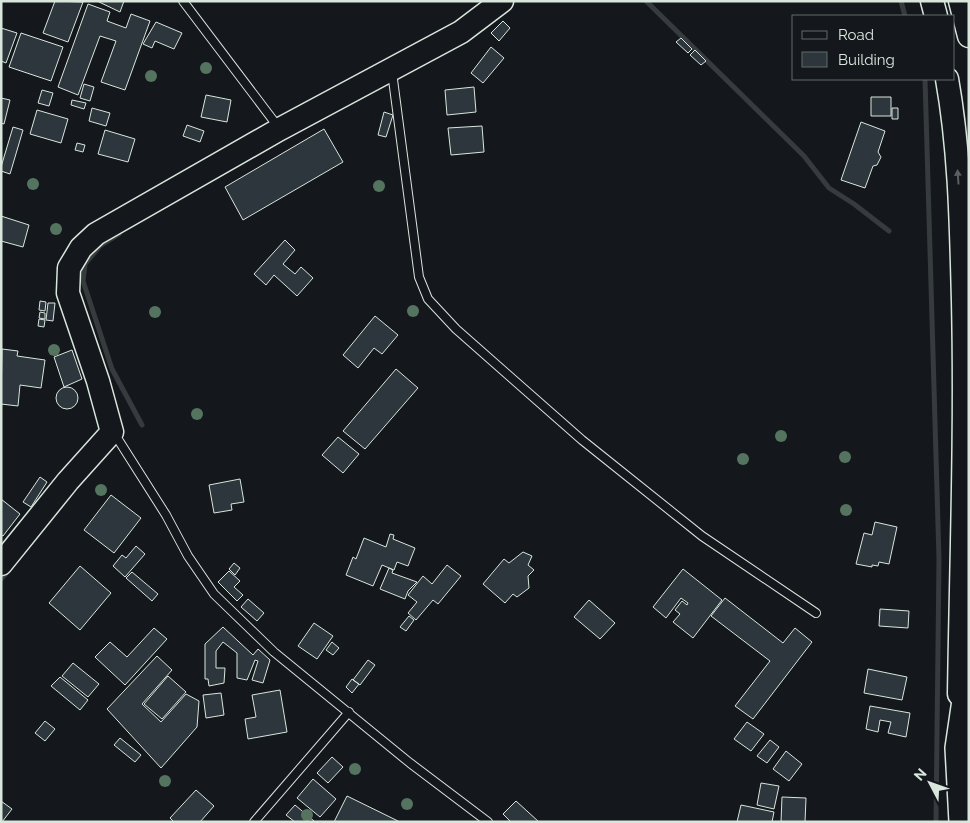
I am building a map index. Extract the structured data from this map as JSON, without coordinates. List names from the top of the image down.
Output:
{
  "legend": ["Road", "Building"],
  "north": "top left"
}
